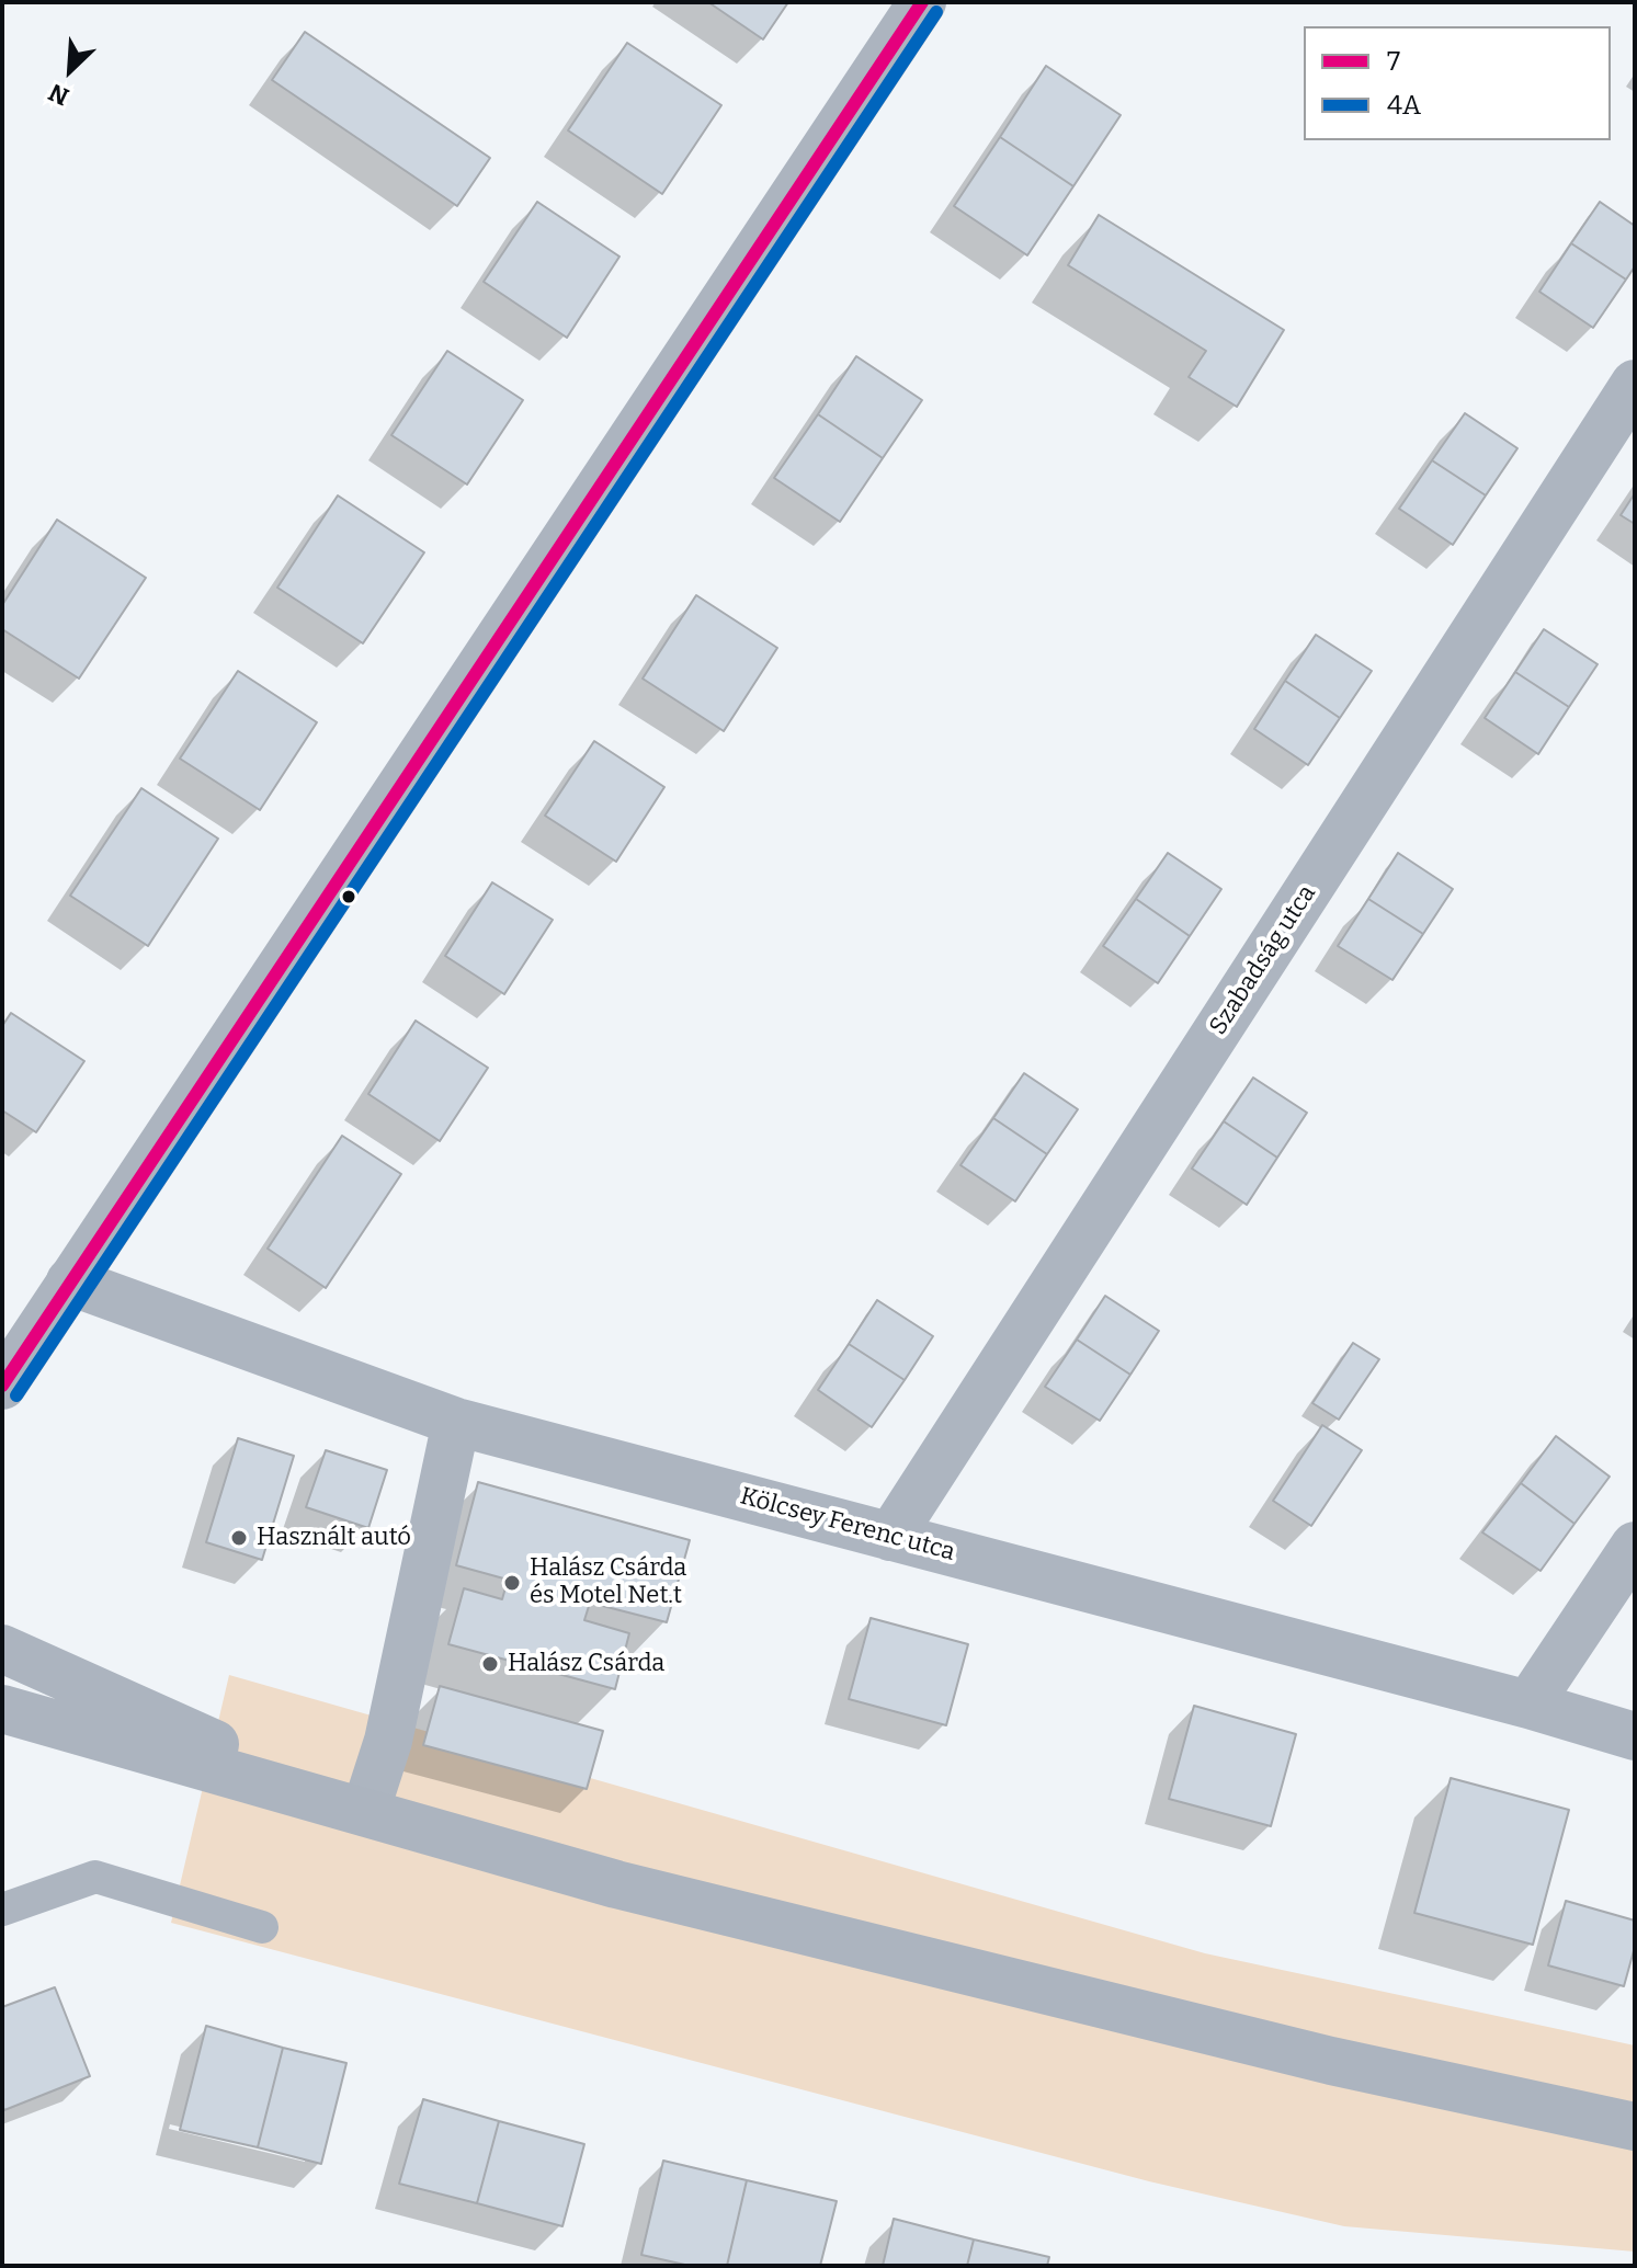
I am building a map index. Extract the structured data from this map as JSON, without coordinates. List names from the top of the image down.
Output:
{
  "streets": {
    "street": ["Szabadság utca", "Kölcsey Ferenc utca"]
  },
  "crossings": [
    ["Szabadság utca", "Kölcsey Ferenc utca"]
  ],
  "places": ["Használt autó", "Halász Csárda és Motel Net.t", "Halász Csárda"],
  "lines": ["transit line 7", "transit line 4A"],
  "legend": ["7", "4A"],
  "north": "bottom left"
}
